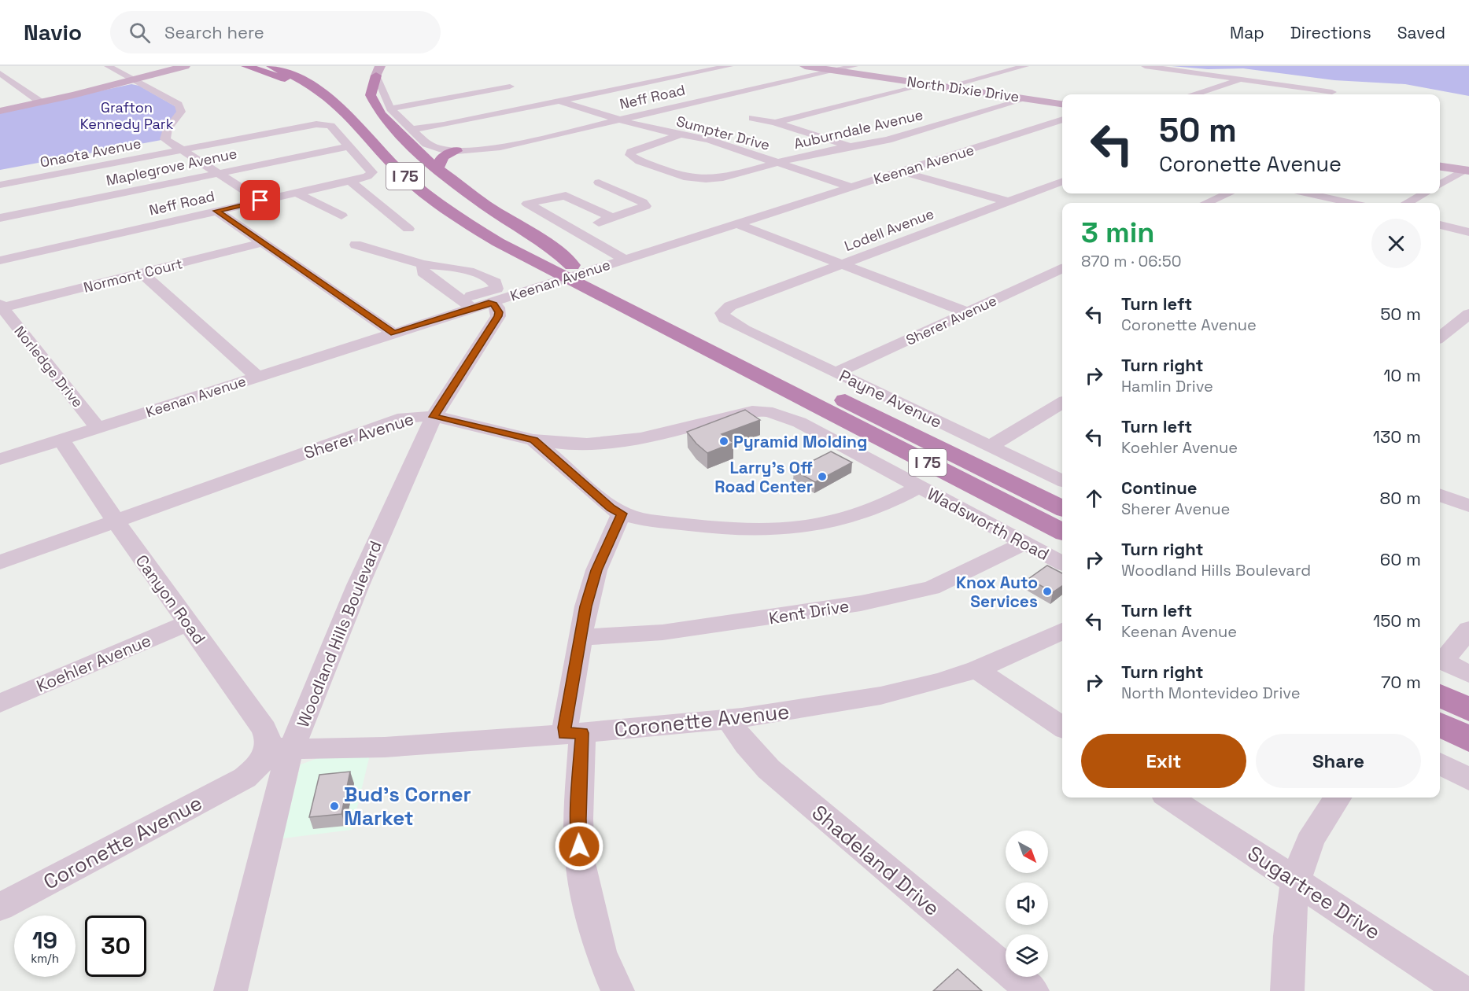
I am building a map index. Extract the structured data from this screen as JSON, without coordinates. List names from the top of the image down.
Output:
{
  "streets": {
    "highway": ["I 75"],
    "main road": ["North Dixie Drive"],
    "street": [
      "Neff Road",
      "Auburndale Avenue",
      "Sumpter Drive",
      "Onaota Avenue",
      "Keenan Avenue",
      "Maplegrove Avenue",
      "Lodell Avenue",
      "Normont Court",
      "Sherer Avenue",
      "Norledge Drive",
      "Payne Avenue",
      "Wadsworth Road",
      "Canyon Road",
      "Kent Drive",
      "Woodland Hills Boulevard",
      "Koehler Avenue",
      "Coronette Avenue",
      "Shadeland Drive",
      "Sugartree Drive"
    ]
  },
  "crossings": [
    ["North Dixie Drive", "Neff Road"],
    ["North Dixie Drive", "Auburndale Avenue"],
    ["Neff Road", "Sumpter Drive"],
    ["Neff Road", "Onaota Avenue"],
    ["Neff Road", "Maplegrove Avenue"],
    ["Auburndale Avenue", "Sumpter Drive"],
    ["Sumpter Drive", "Keenan Avenue"],
    ["Onaota Avenue", "Maplegrove Avenue"],
    ["Keenan Avenue", "Norledge Drive"],
    ["Keenan Avenue", "Canyon Road"],
    ["Keenan Avenue", "Woodland Hills Boulevard"],
    ["Lodell Avenue", "Payne Avenue"],
    ["Normont Court", "Norledge Drive"],
    ["Sherer Avenue", "Payne Avenue"],
    ["Sherer Avenue", "Wadsworth Road"],
    ["Sherer Avenue", "Canyon Road"],
    ["Sherer Avenue", "Woodland Hills Boulevard"],
    ["Wadsworth Road", "Kent Drive"],
    ["Canyon Road", "Woodland Hills Boulevard"],
    ["Canyon Road", "Koehler Avenue"],
    ["Canyon Road", "Coronette Avenue"],
    ["Woodland Hills Boulevard", "Coronette Avenue"],
    ["Coronette Avenue", "Shadeland Drive"]
  ],
  "parks": ["Grafton Kennedy Park"],
  "places": [
    "Pyramid Molding",
    "Larry's Off Road Center",
    "Knox Auto Services",
    "Bud's Corner Market"
  ],
  "north": "bottom right",
  "page": {
    "header": "Navio",
    "search": "Search here",
    "nav": ["Map", "Directions", "Saved"],
    "turn": ["50 m", "Coronette Avenue"],
    "heading": ["3 min", "870 m · 06:50"],
    "list": [
      {
        "name": "Turn left",
        "note": "Coronette Avenue",
        "value": "50 m"
      },
      {
        "name": "Turn right",
        "note": "Hamlin Drive",
        "value": "10 m"
      },
      {
        "name": "Turn left",
        "note": "Koehler Avenue",
        "value": "130 m"
      },
      {
        "name": "Continue",
        "note": "Sherer Avenue",
        "value": "80 m"
      },
      {
        "name": "Turn right",
        "note": "Woodland Hills Boulevard",
        "value": "60 m"
      },
      {
        "name": "Turn left",
        "note": "Keenan Avenue",
        "value": "150 m"
      },
      {
        "name": "Turn right",
        "note": "North Montevideo Drive",
        "value": "70 m"
      }
    ],
    "buttons": ["Exit", "Share"],
    "speed": "19 km/h",
    "limit": "30"
  }
}
